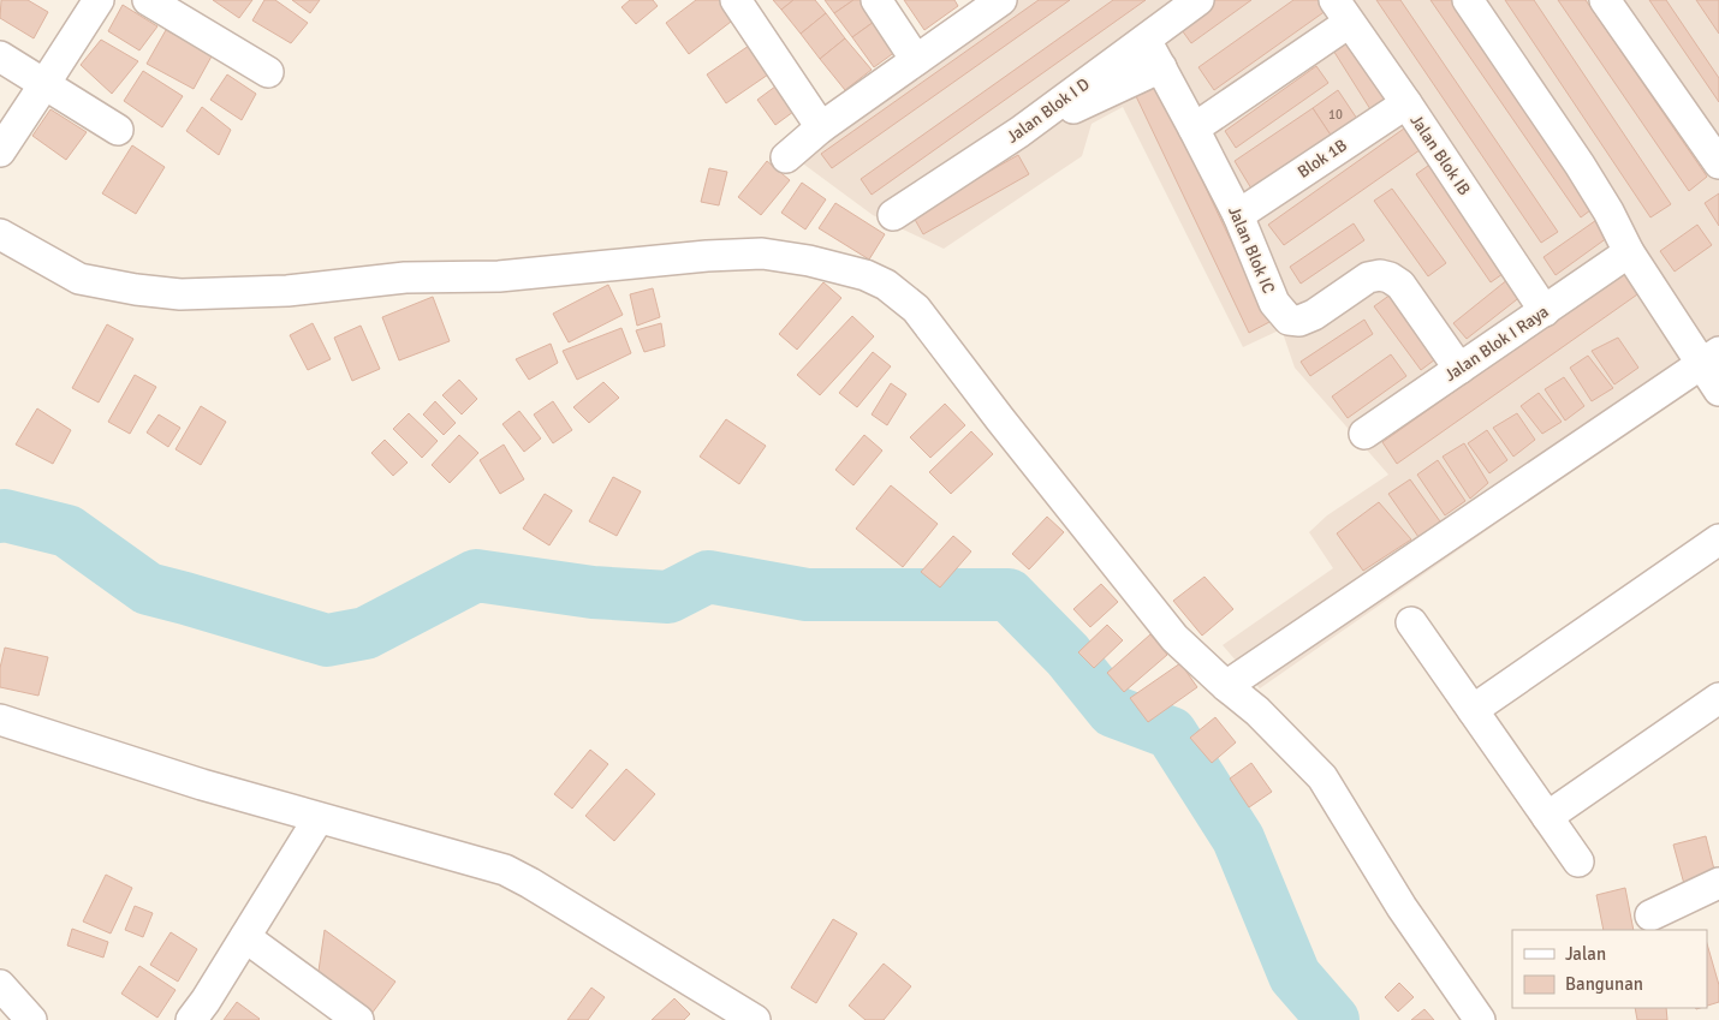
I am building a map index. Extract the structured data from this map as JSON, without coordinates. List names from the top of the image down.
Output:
{
  "streets": {
    "street": [
      "Jalan Blok I D",
      "Jalan Blok IB",
      "Blok 1B",
      "Jalan Blok IC",
      "Jalan Blok I Raya"
    ]
  },
  "crossings": [
    ["Jalan Blok I D", "Jalan Blok IC"],
    ["Jalan Blok IB", "Blok 1B"],
    ["Jalan Blok IB", "Jalan Blok I Raya"],
    ["Blok 1B", "Jalan Blok IC"],
    ["Jalan Blok IC", "Jalan Blok I Raya"]
  ],
  "house_numbers": ["10"],
  "legend": ["Jalan", "Bangunan"]
}
